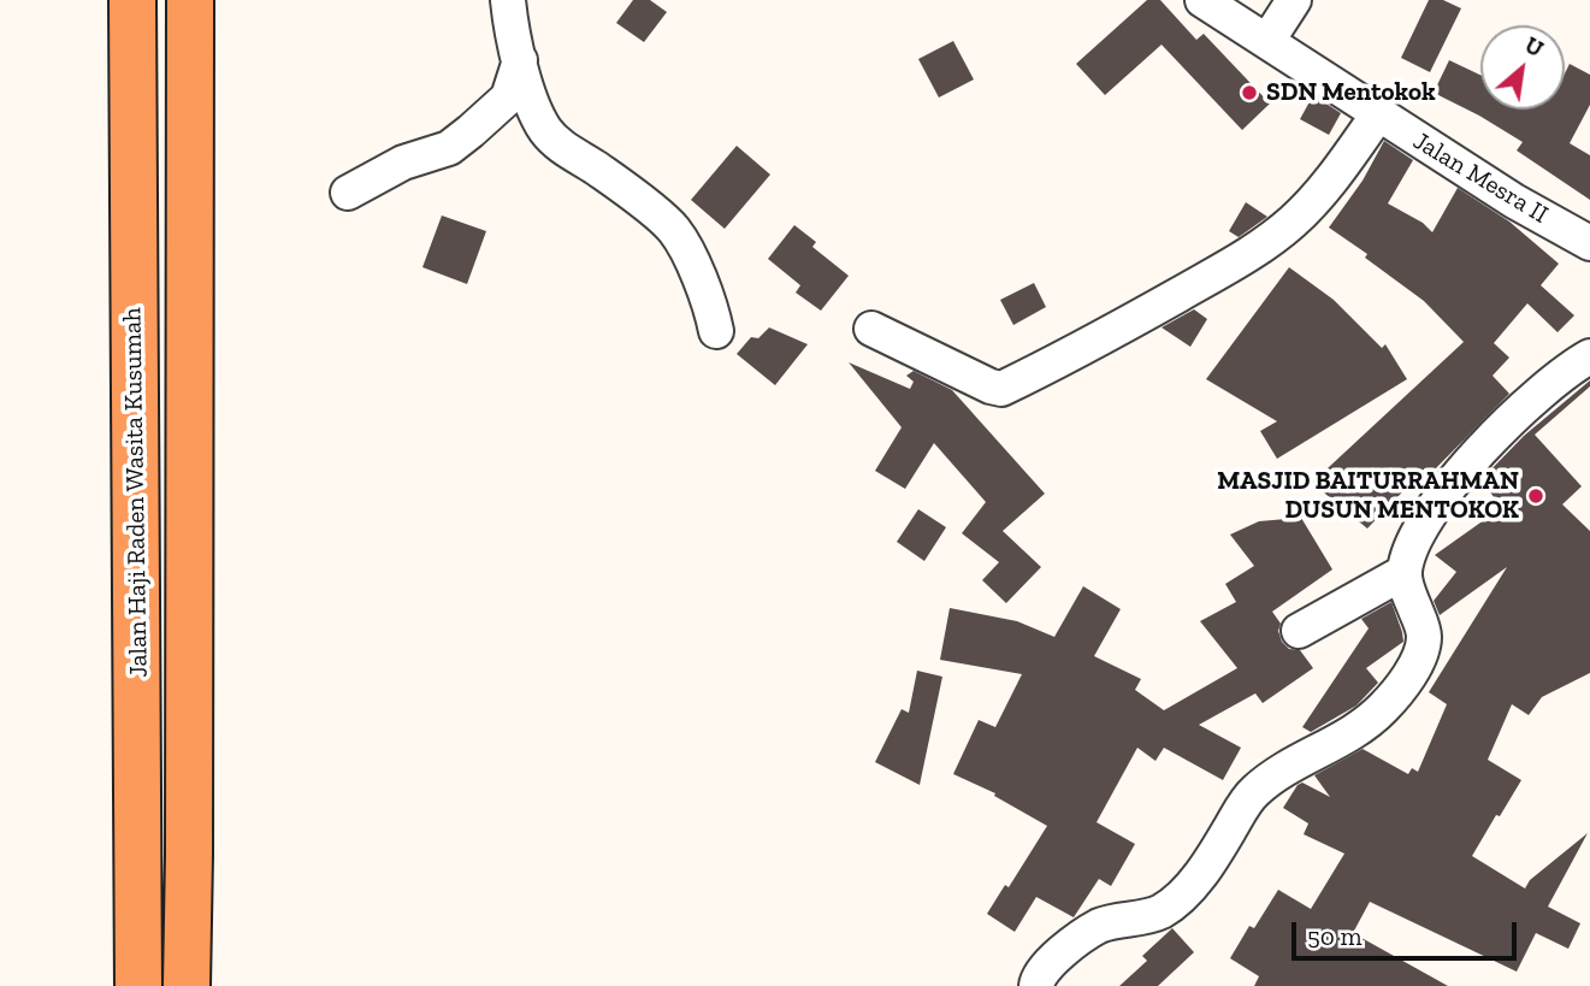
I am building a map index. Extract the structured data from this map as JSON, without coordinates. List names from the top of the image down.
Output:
{
  "streets": {
    "highway": ["Jalan Haji Raden Wasita Kusumah"],
    "street": ["Jalan Mesra II"]
  },
  "places": ["SDN Mentokok", "MASJID BAITURRAHMAN DUSUN MENTOKOK"],
  "scale_bar": "50 m",
  "north": "top right"
}
